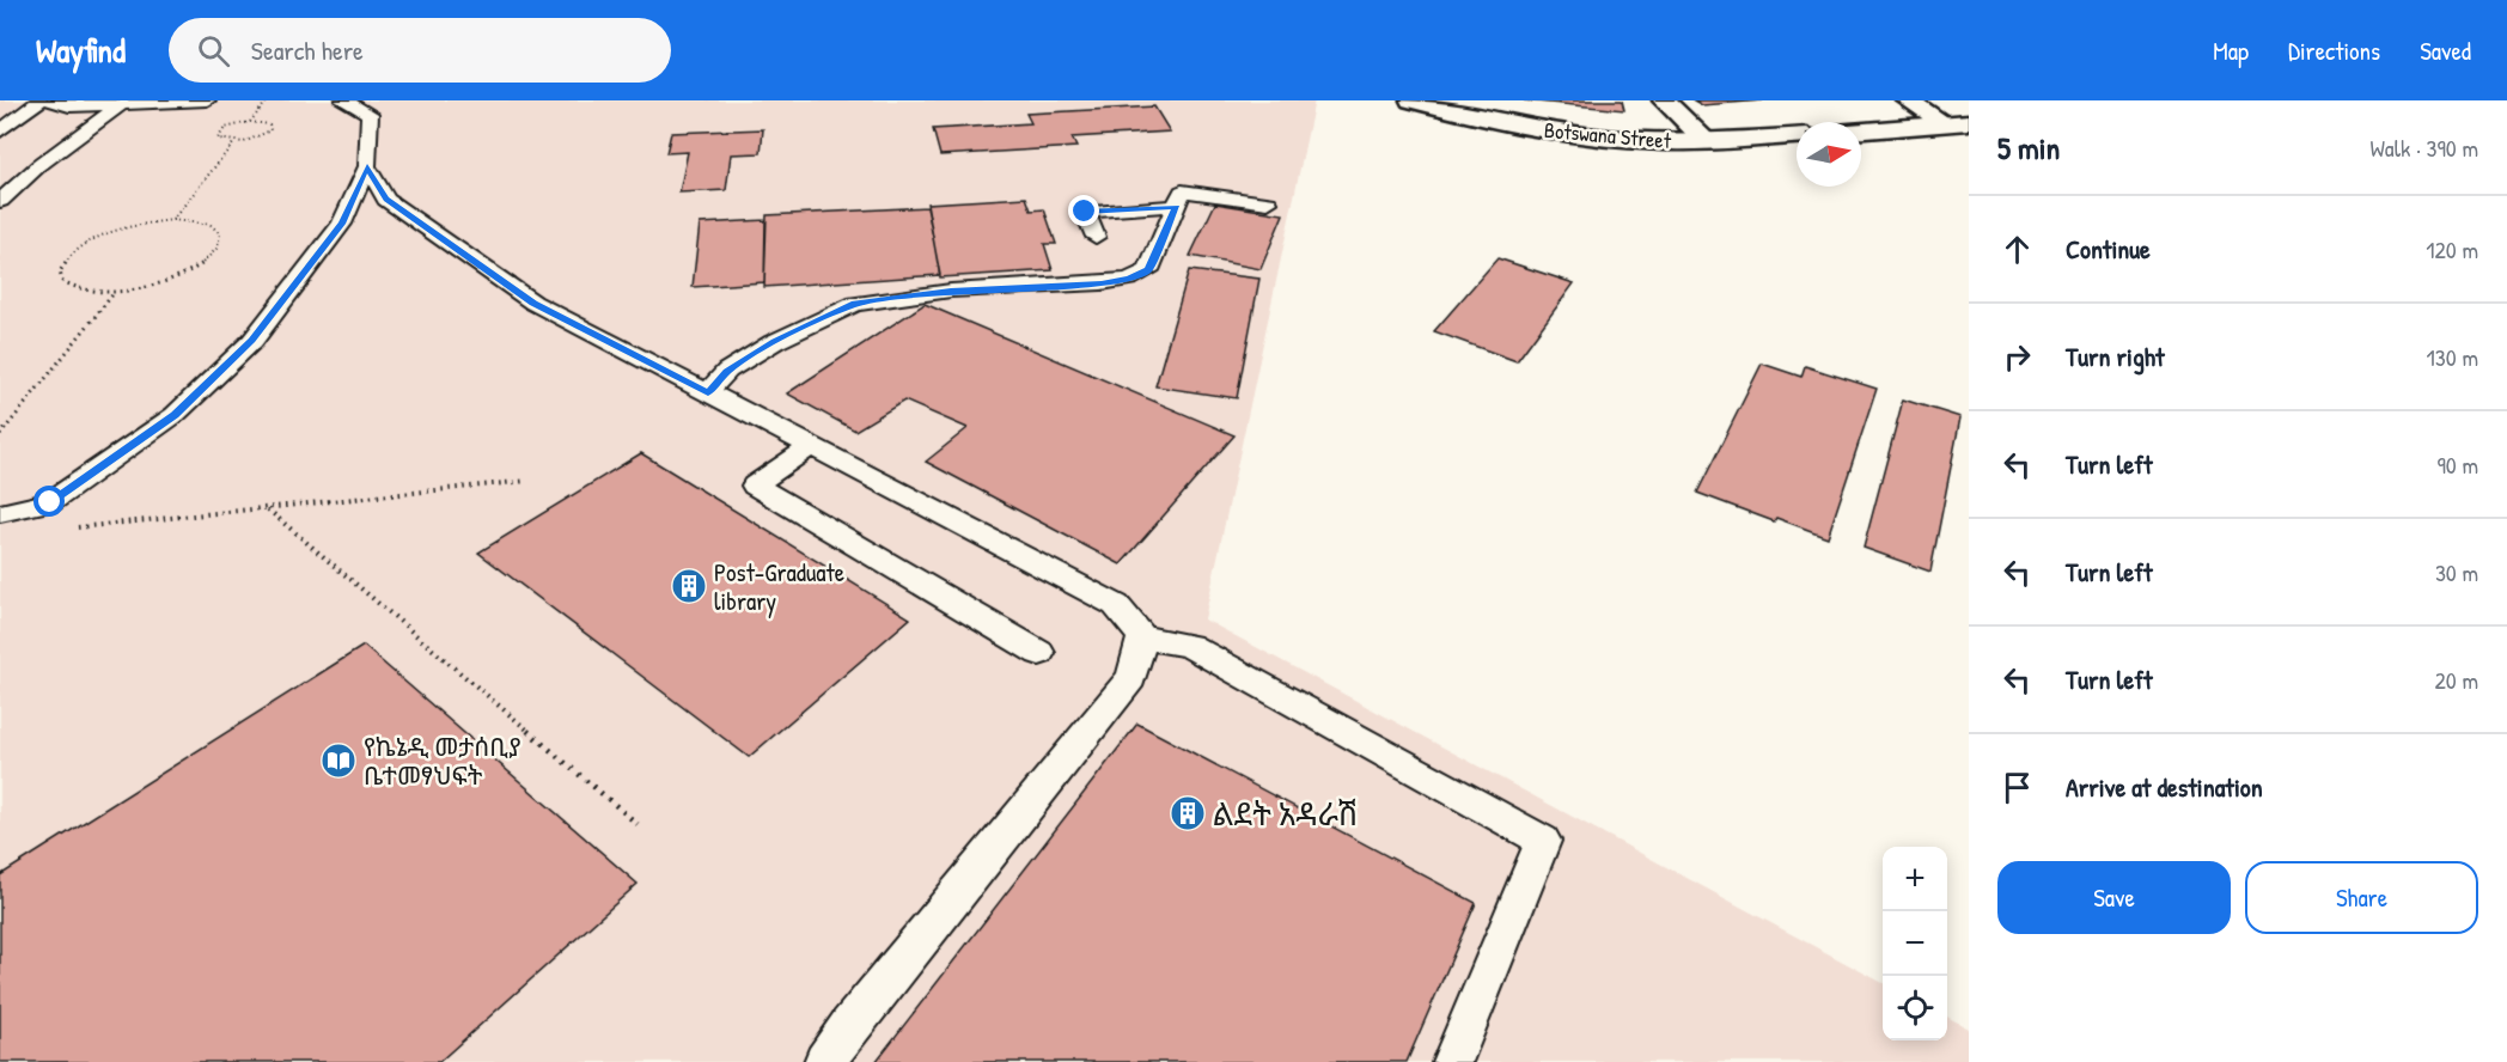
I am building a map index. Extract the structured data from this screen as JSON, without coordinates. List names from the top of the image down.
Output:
{
  "streets": {
    "main road": ["Botswana Street"]
  },
  "places": {
    "building": ["Post-Graduate library", "ልደት አዳራሽ"],
    "library": ["የኬኔዲ መታሰቢያ ቤተመፃህፍት"]
  },
  "north": "right",
  "page": {
    "header": "Wayfind",
    "search": "Search here",
    "nav": ["Map", "Directions", "Saved"],
    "heading": ["5 min", "Walk · 390 m"],
    "list": [
      ["Continue", "120 m"],
      ["Turn right", "130 m"],
      ["Turn left", "90 m"],
      ["Turn left", "30 m"],
      ["Turn left", "20 m"],
      "Arrive at destination"
    ],
    "buttons": ["Save", "Share"],
    "map_buttons": ["+", "−"]
  }
}
